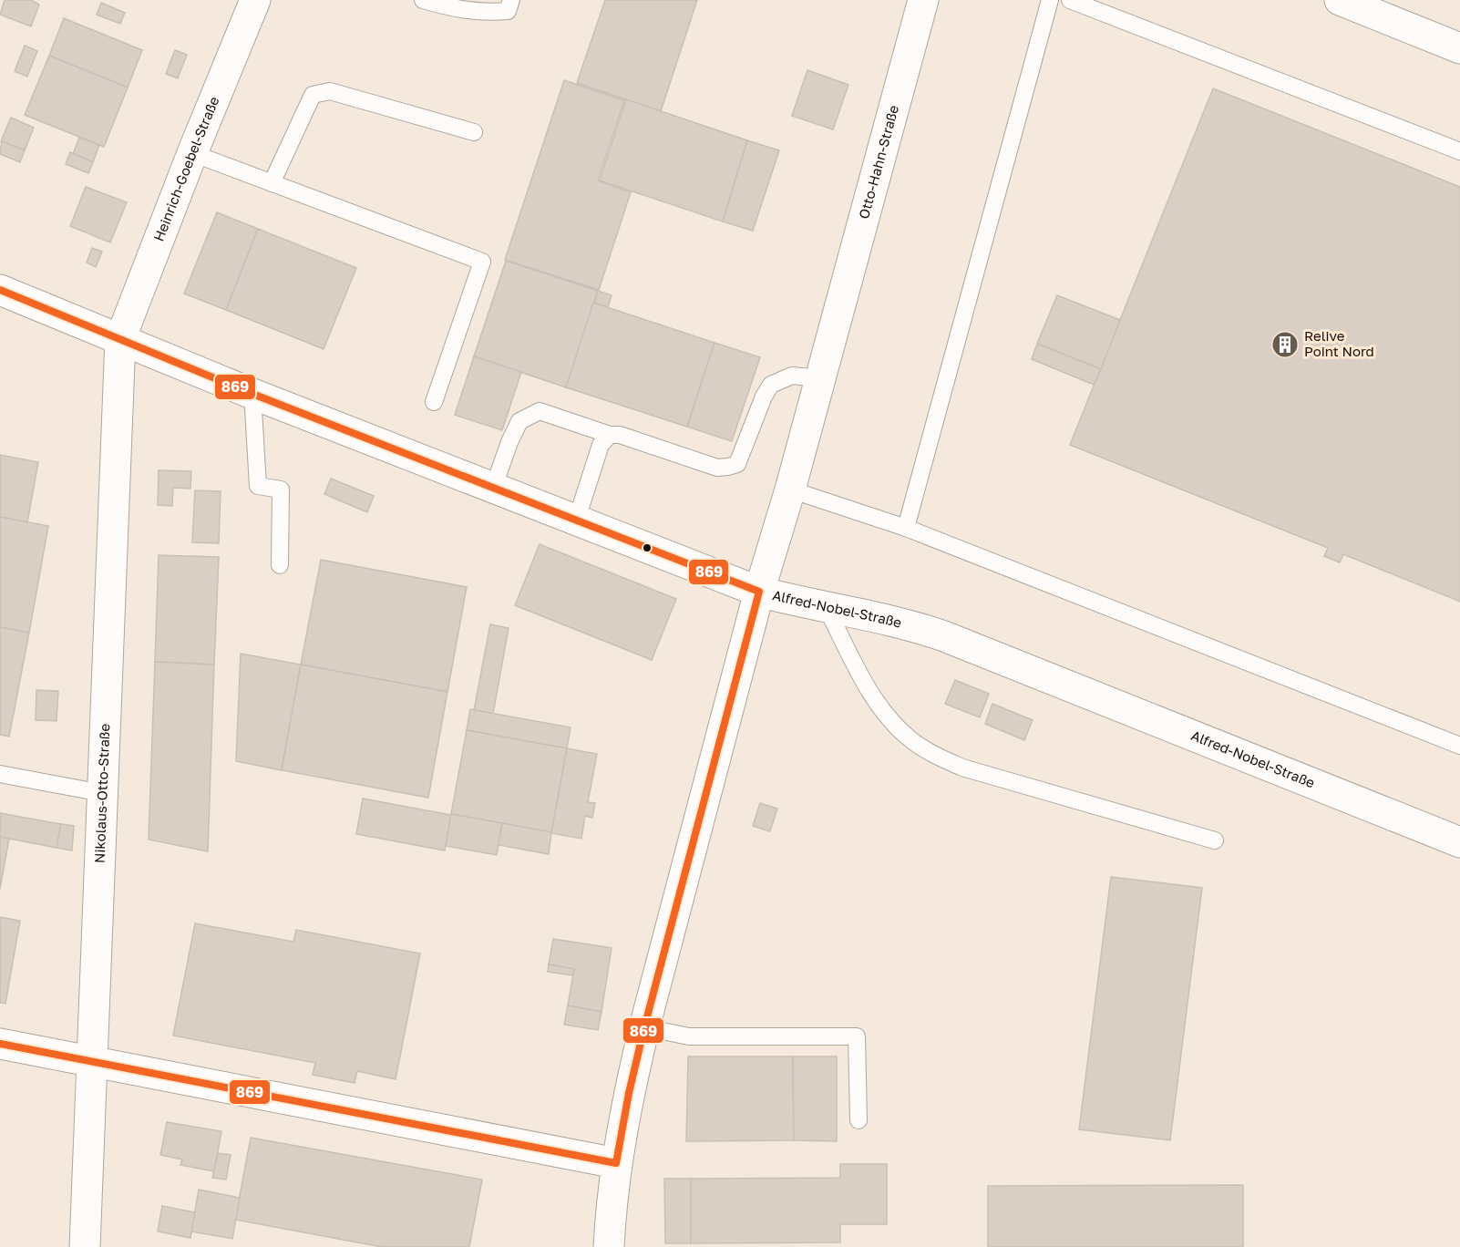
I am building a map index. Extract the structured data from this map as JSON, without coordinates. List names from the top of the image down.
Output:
{
  "streets": {
    "street": [
      "Otto-Hahn-Straße",
      "Heinrich-Goebel-Straße",
      "Alfred-Nobel-Straße",
      "Nikolaus-Otto-Straße"
    ]
  },
  "crossings": [
    ["Otto-Hahn-Straße", "Alfred-Nobel-Straße"],
    ["Heinrich-Goebel-Straße", "Alfred-Nobel-Straße"],
    ["Heinrich-Goebel-Straße", "Nikolaus-Otto-Straße"],
    ["Alfred-Nobel-Straße", "Nikolaus-Otto-Straße"]
  ],
  "places": {
    "building": ["Relive Point Nord"]
  },
  "lines": ["transit line 869"]
}
